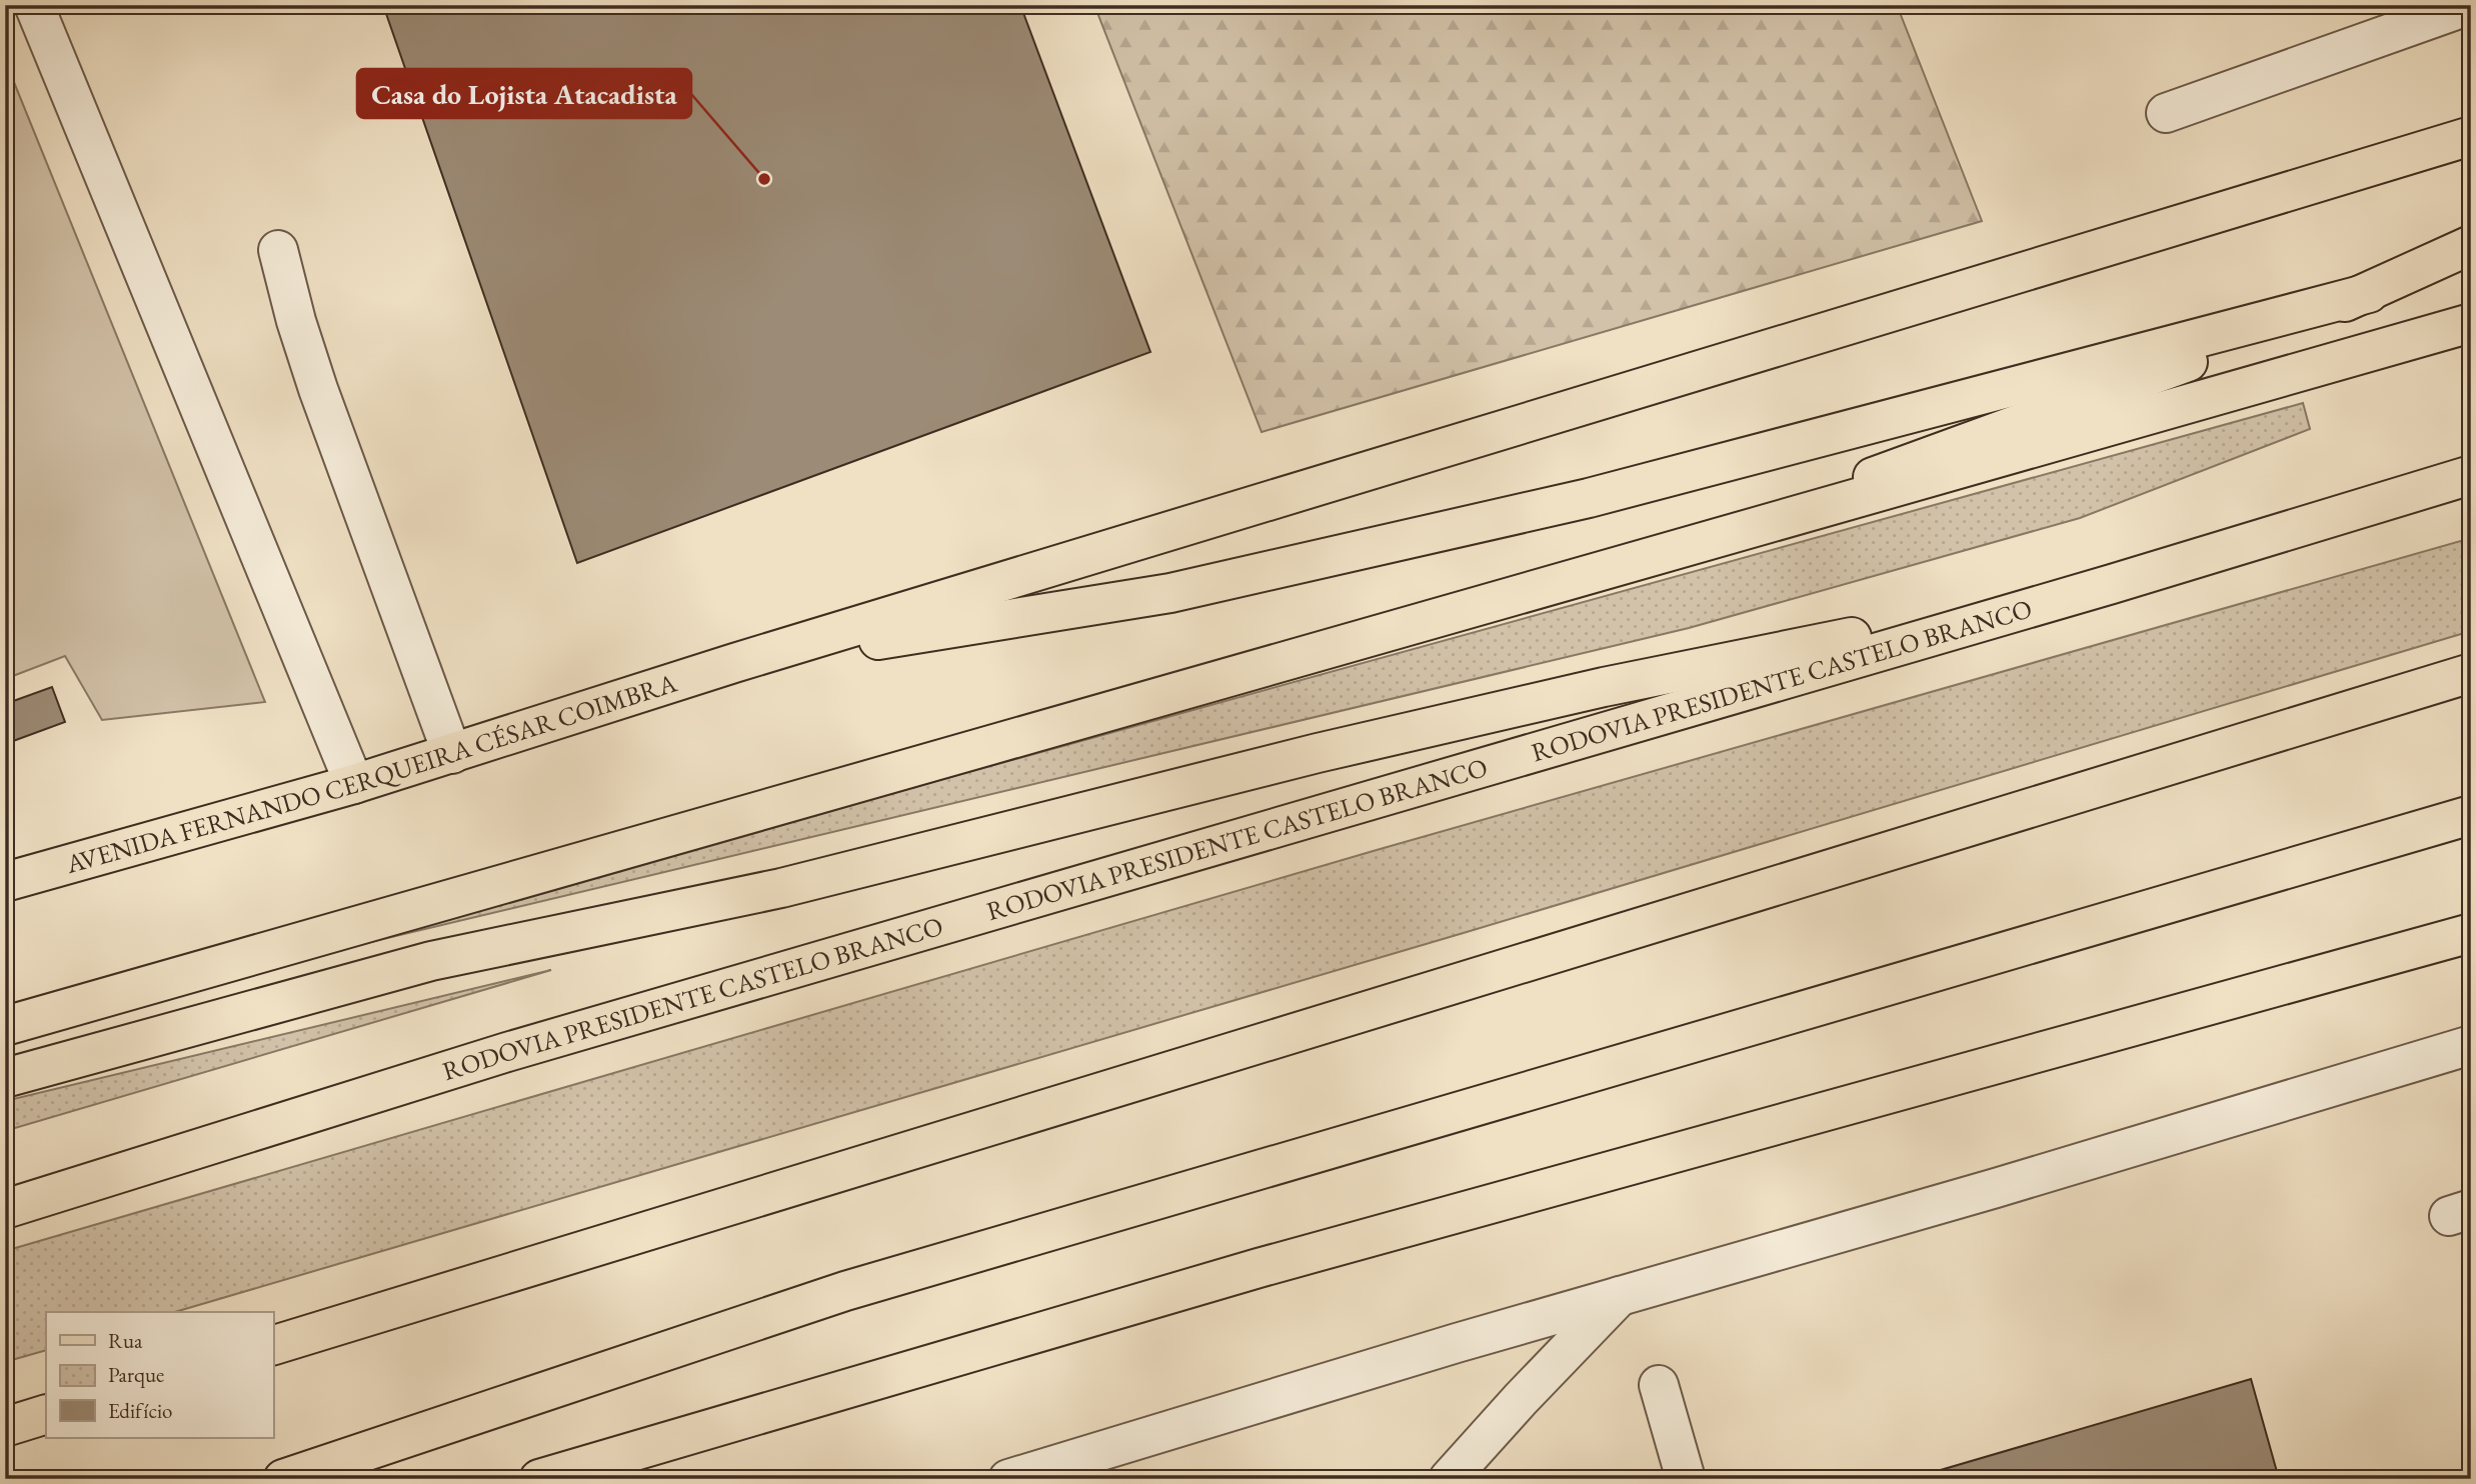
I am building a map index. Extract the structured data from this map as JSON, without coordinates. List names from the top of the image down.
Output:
{
  "streets": {
    "main road": ["RODOVIA PRESIDENTE CASTELO BRANCO", "AVENIDA FERNANDO CERQUEIRA CÉSAR COIMBRA"]
  },
  "places": ["Casa do Lojista Atacadista"],
  "legend": ["Rua", "Parque", "Edifício"]
}
